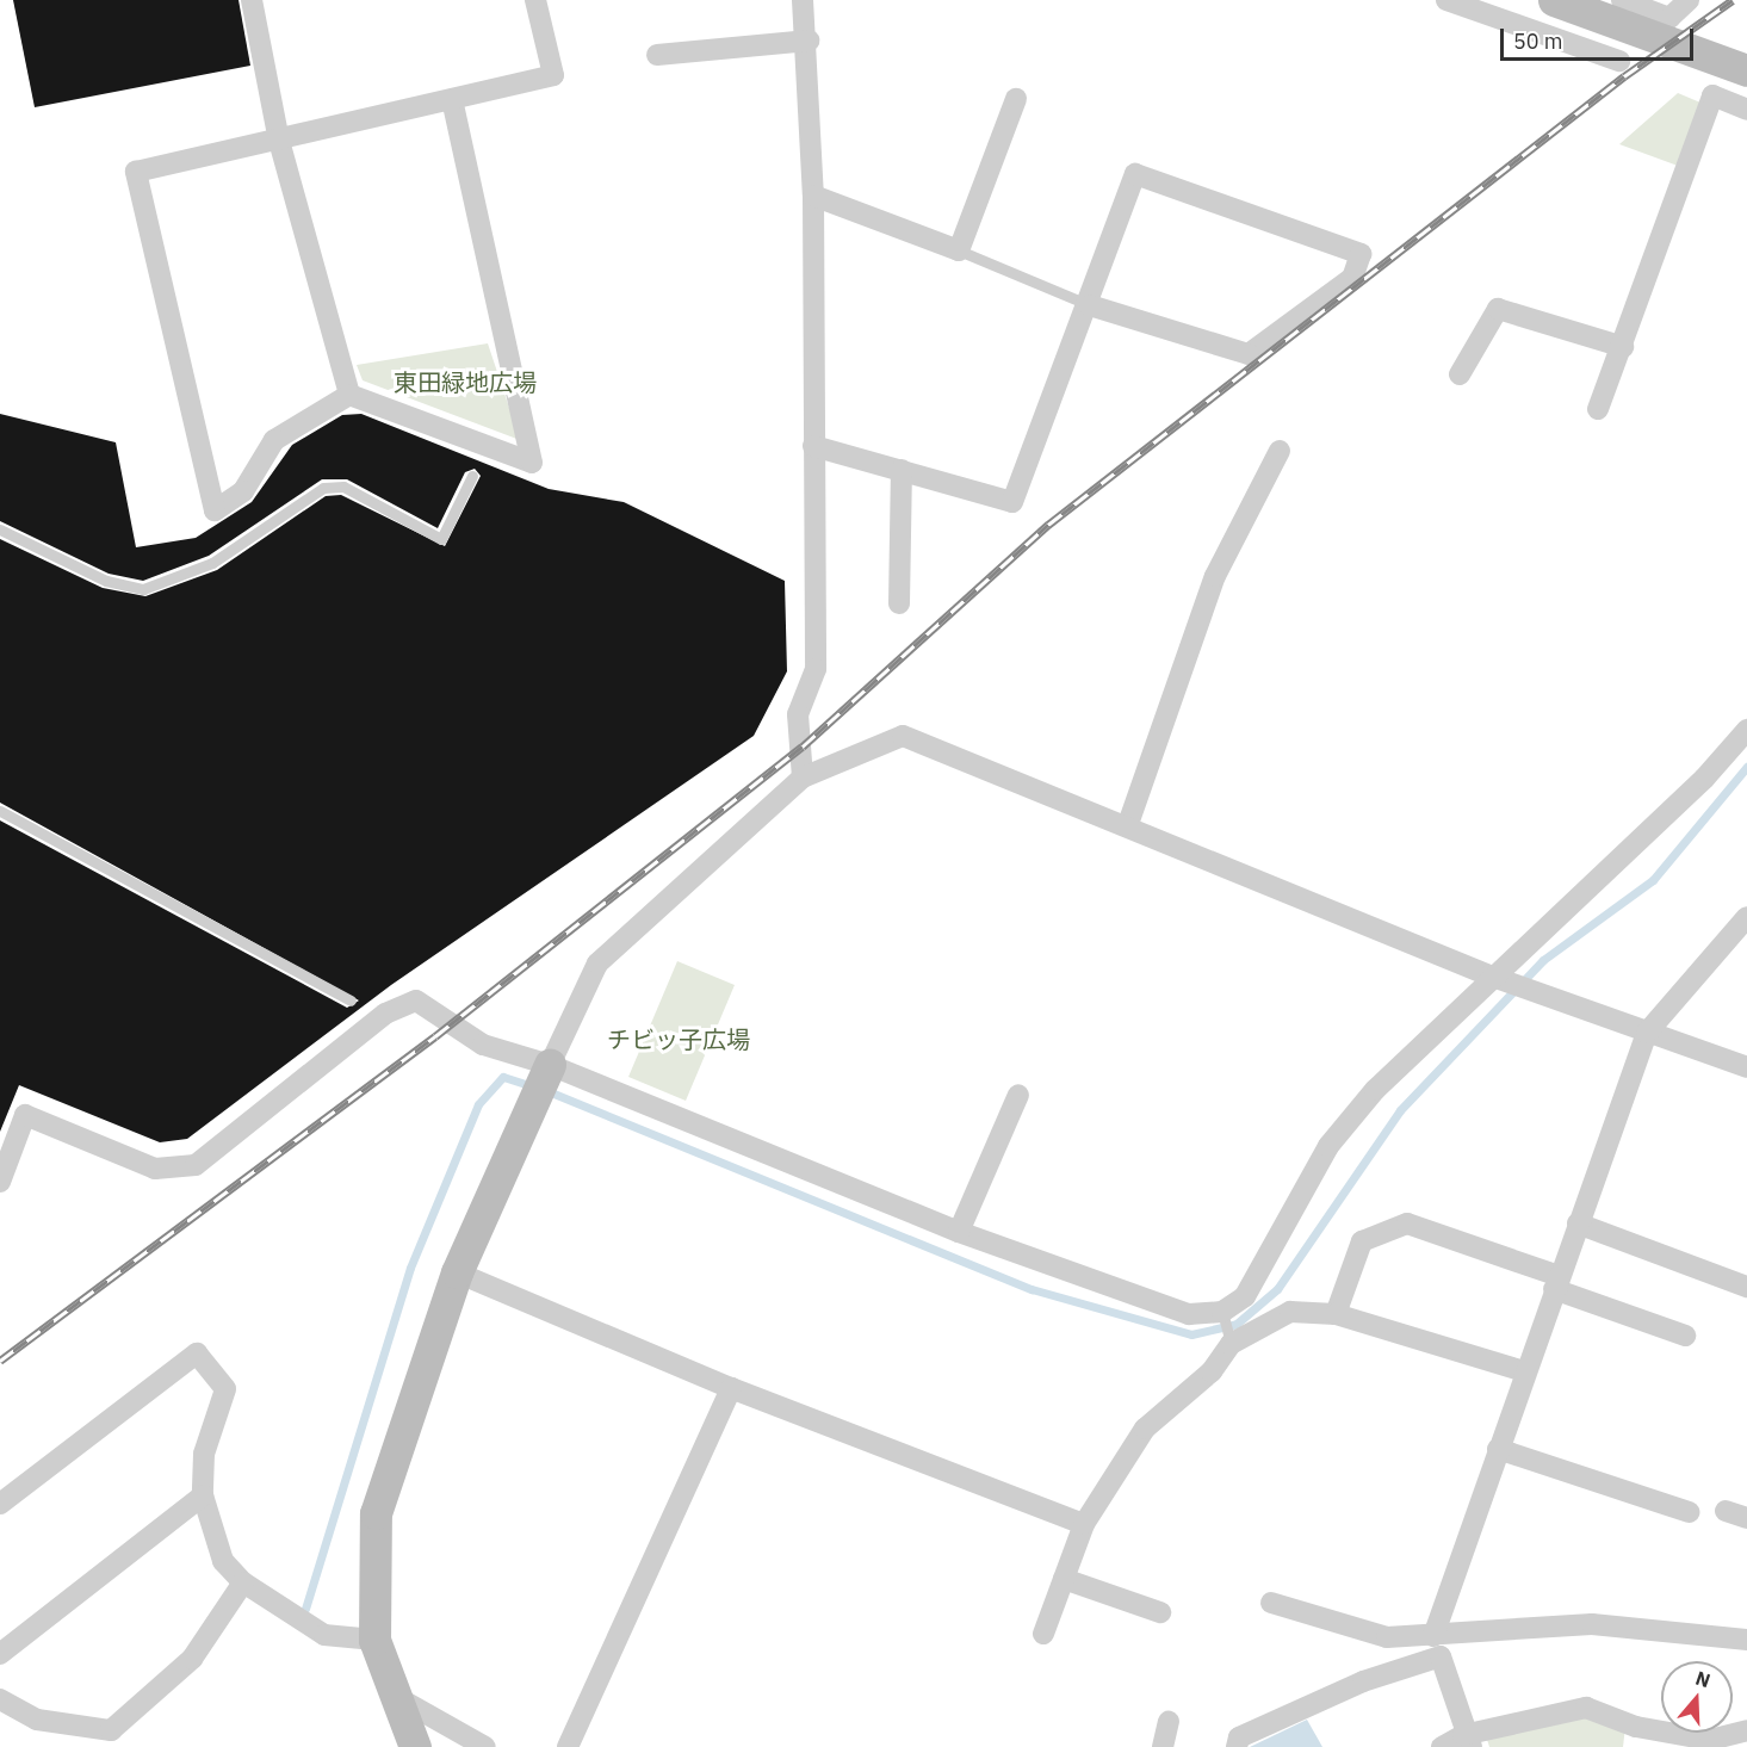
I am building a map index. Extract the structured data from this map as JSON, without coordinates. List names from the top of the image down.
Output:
{
  "parks": ["東田緑地広場", "チビッ子広場"],
  "scale_bar": "50 m",
  "north": "top"
}
